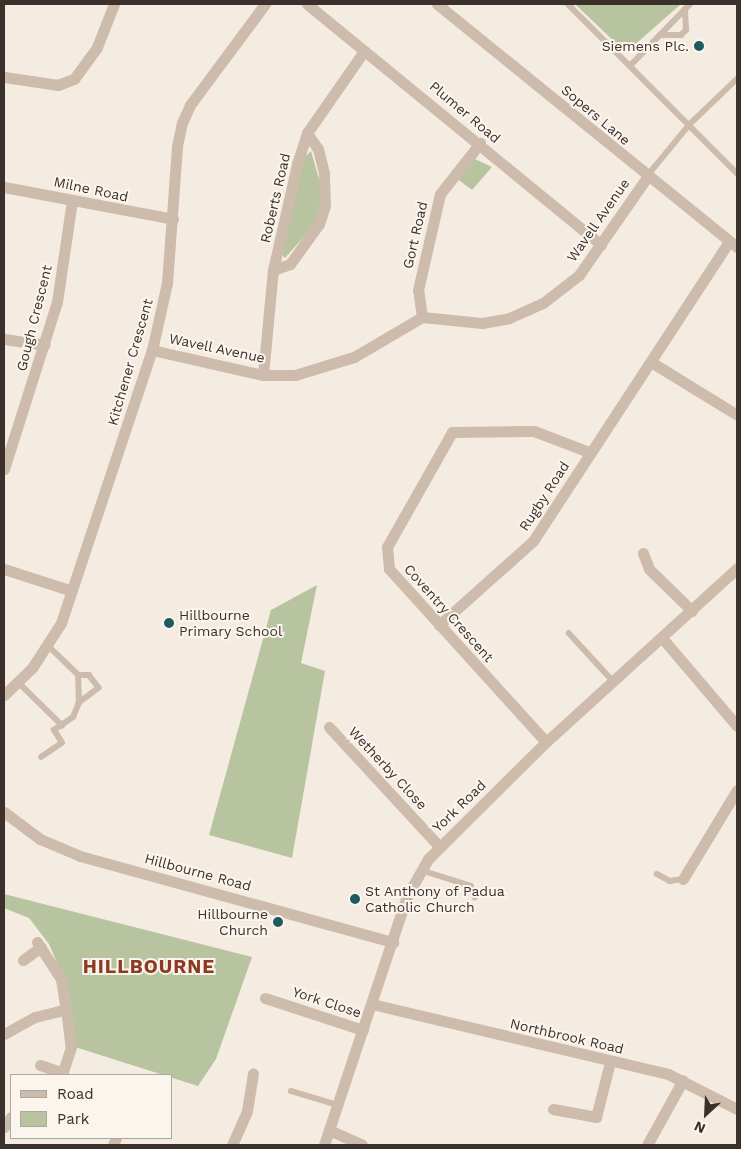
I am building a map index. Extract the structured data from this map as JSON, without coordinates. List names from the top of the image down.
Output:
{
  "streets": {
    "street": [
      "Plumer Road",
      "Sopers Lane",
      "Milne Road",
      "Roberts Road",
      "Wavell Avenue",
      "Gort Road",
      "Gough Crescent",
      "Kitchener Crescent",
      "Rugby Road",
      "Coventry Crescent",
      "Wetherby Close",
      "York Road",
      "Hillbourne Road",
      "York Close",
      "Northbrook Road"
    ]
  },
  "crossings": [
    ["Plumer Road", "Roberts Road"],
    ["Plumer Road", "Wavell Avenue"],
    ["Plumer Road", "Gort Road"],
    ["Sopers Lane", "Wavell Avenue"],
    ["Sopers Lane", "Rugby Road"],
    ["Milne Road", "Gough Crescent"],
    ["Milne Road", "Kitchener Crescent"],
    ["Roberts Road", "Wavell Avenue"],
    ["Wavell Avenue", "Gort Road"],
    ["Wavell Avenue", "Kitchener Crescent"],
    ["Rugby Road", "Coventry Crescent"],
    ["Coventry Crescent", "York Road"],
    ["Wetherby Close", "York Road"],
    ["York Road", "Hillbourne Road"],
    ["York Road", "York Close"],
    ["York Road", "Northbrook Road"]
  ],
  "districts": ["HILLBOURNE"],
  "places": [
    "Siemens Plc.",
    "Hillbourne Primary School",
    "St Anthony of Padua Catholic Church",
    "Hillbourne Church"
  ],
  "legend": ["Road", "Park"],
  "north": "bottom left"
}
